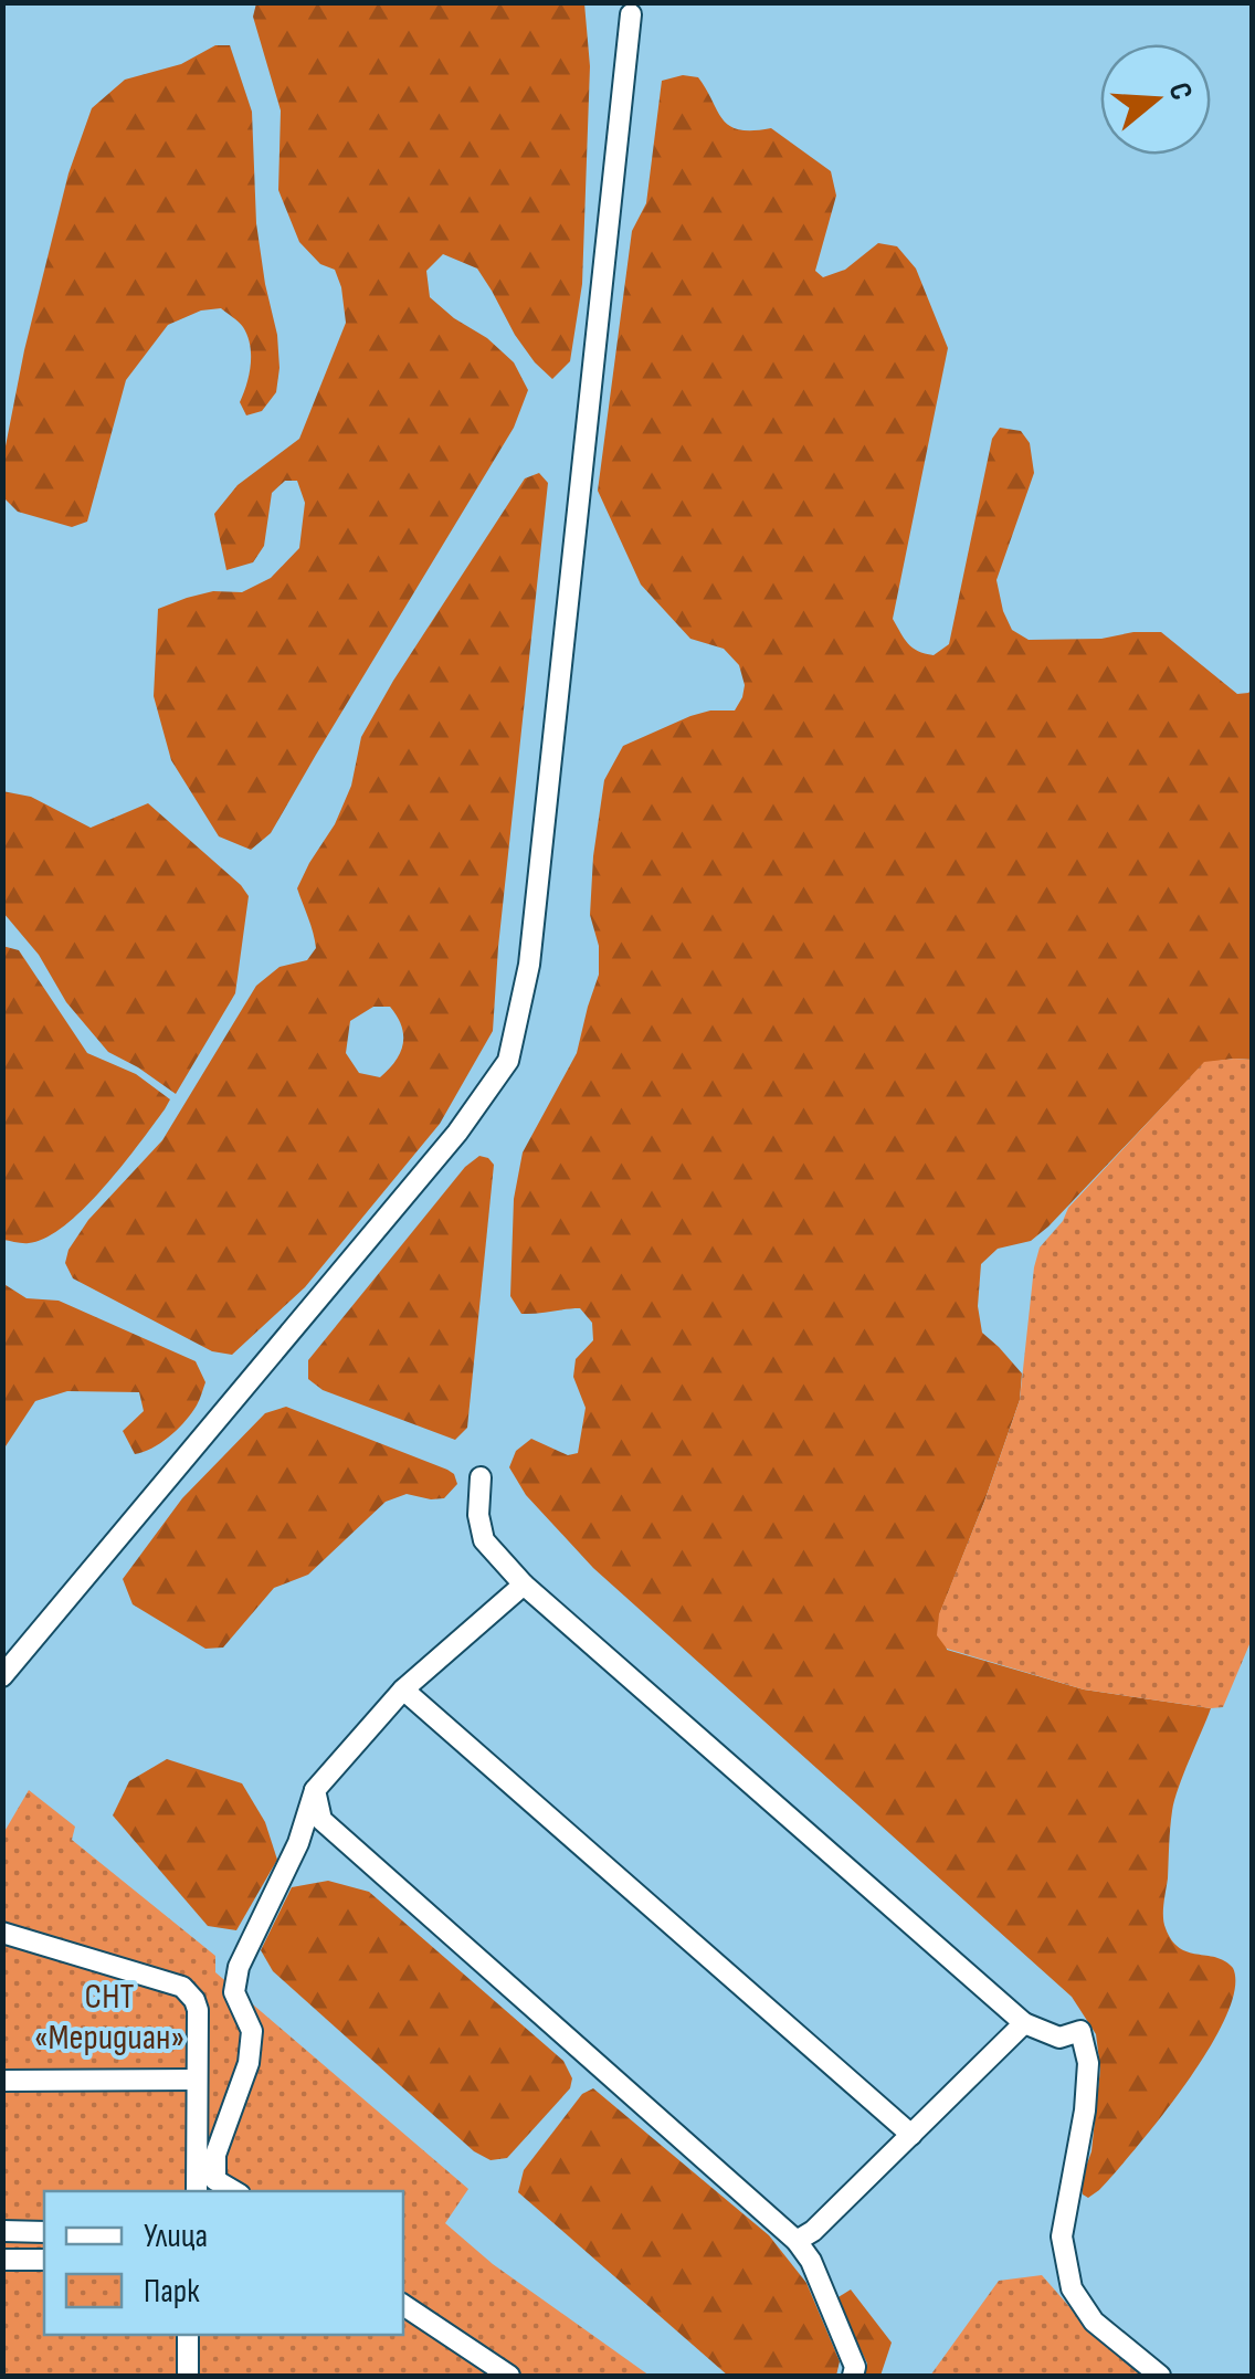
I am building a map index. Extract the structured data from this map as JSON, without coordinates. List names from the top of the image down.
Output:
{
  "parks": ["СНТ «Меридиан»"],
  "legend": ["Улица", "Парк"],
  "north": "right"
}
